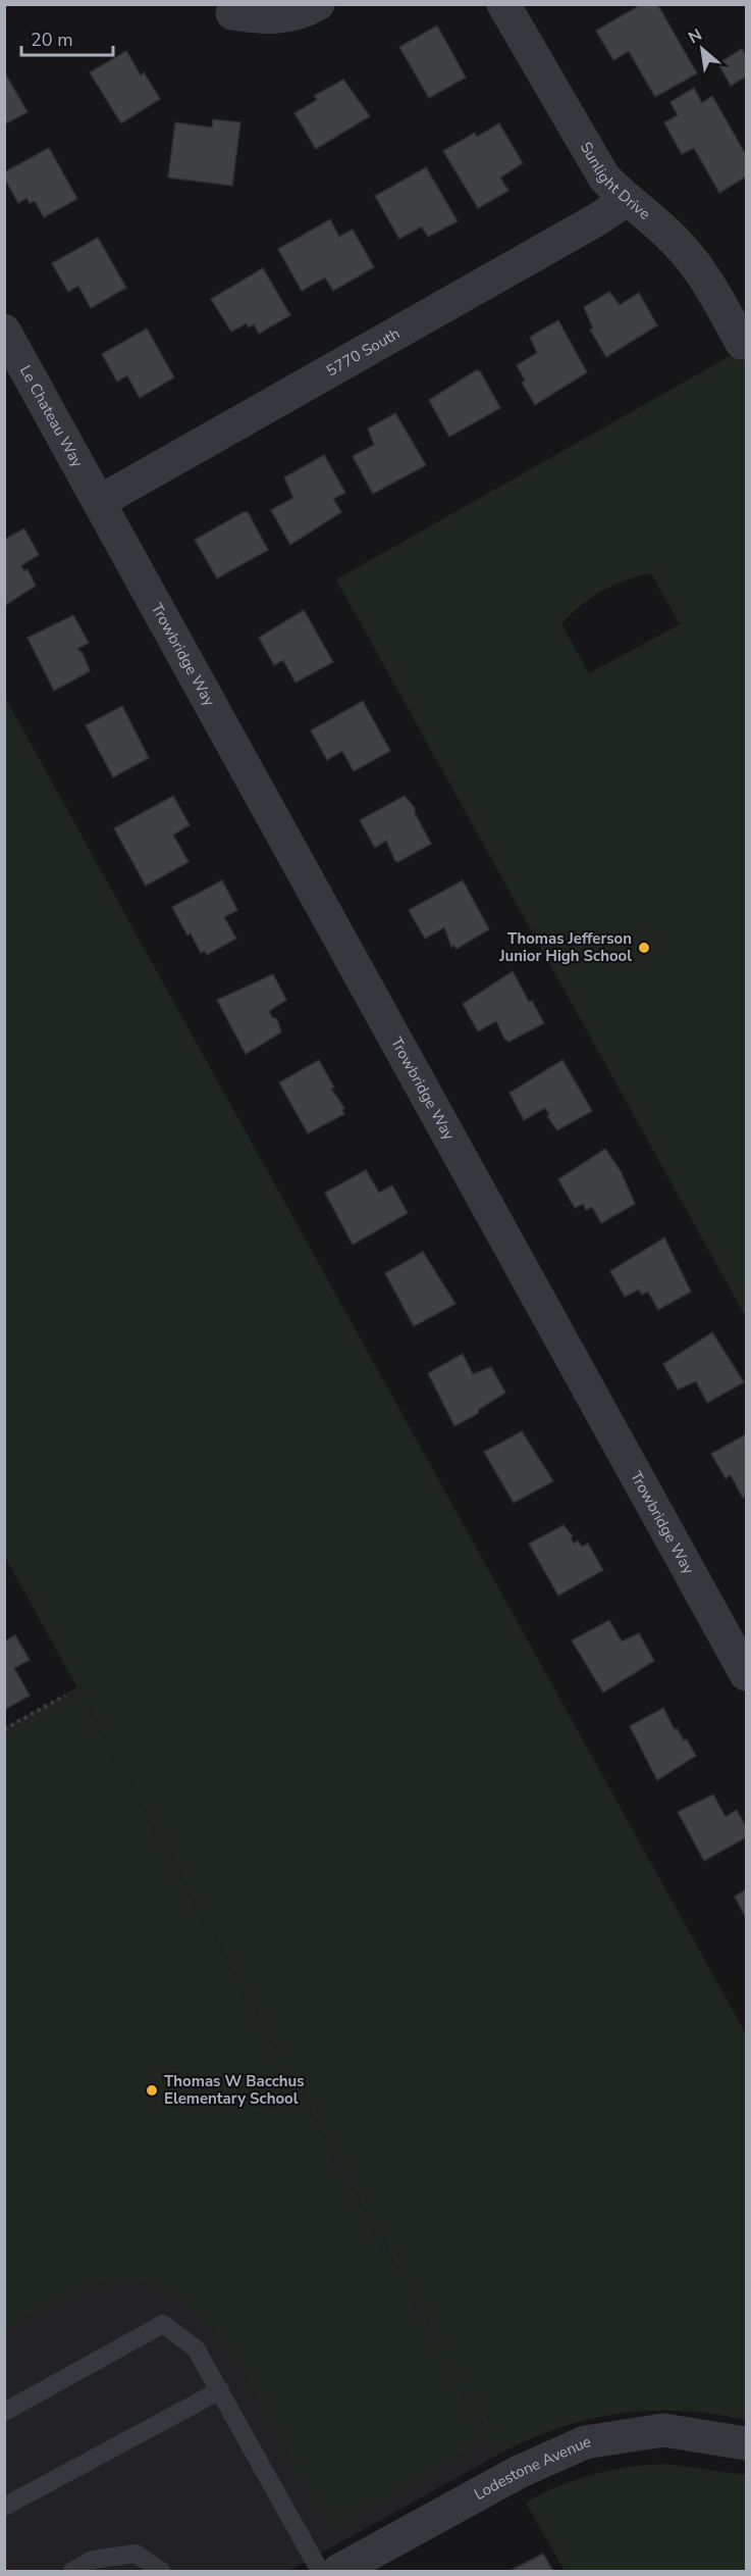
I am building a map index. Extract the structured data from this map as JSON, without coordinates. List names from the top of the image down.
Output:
{
  "streets": {
    "street": [
      "Sunlight Drive",
      "5770 South",
      "Le Chateau Way",
      "Trowbridge Way",
      "Lodestone Avenue"
    ]
  },
  "crossings": [
    ["Sunlight Drive", "5770 South"],
    ["5770 South", "Le Chateau Way"],
    ["5770 South", "Trowbridge Way"],
    ["Le Chateau Way", "Trowbridge Way"]
  ],
  "places": ["Thomas Jefferson Junior High School", "Thomas W Bacchus Elementary School"],
  "scale_bar": "20 m",
  "north": "top left"
}
